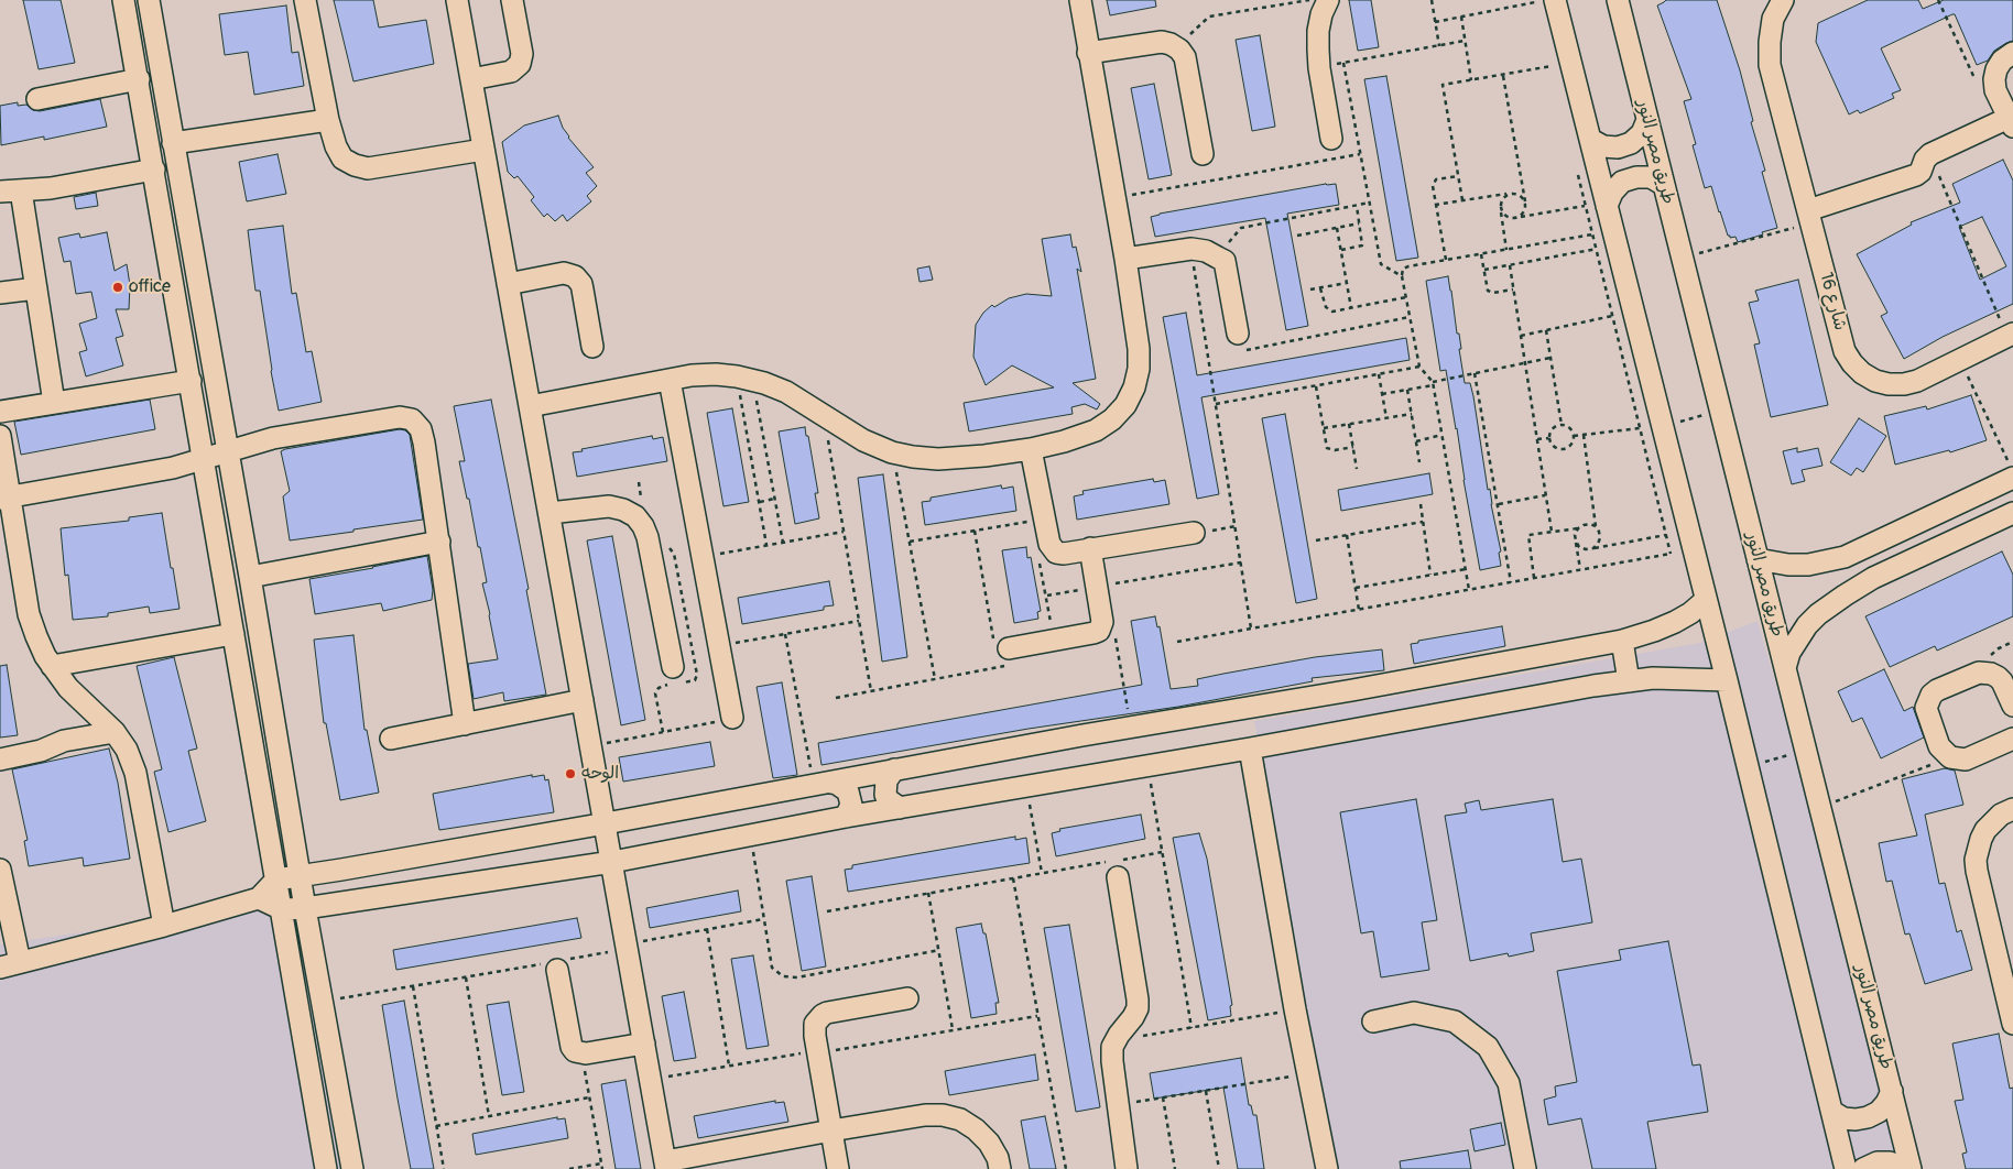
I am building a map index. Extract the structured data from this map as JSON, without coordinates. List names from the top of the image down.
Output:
{
  "streets": {
    "street": ["طريق مصر النور", "شارع 16"]
  },
  "places": ["office", "الوحه"]
}
